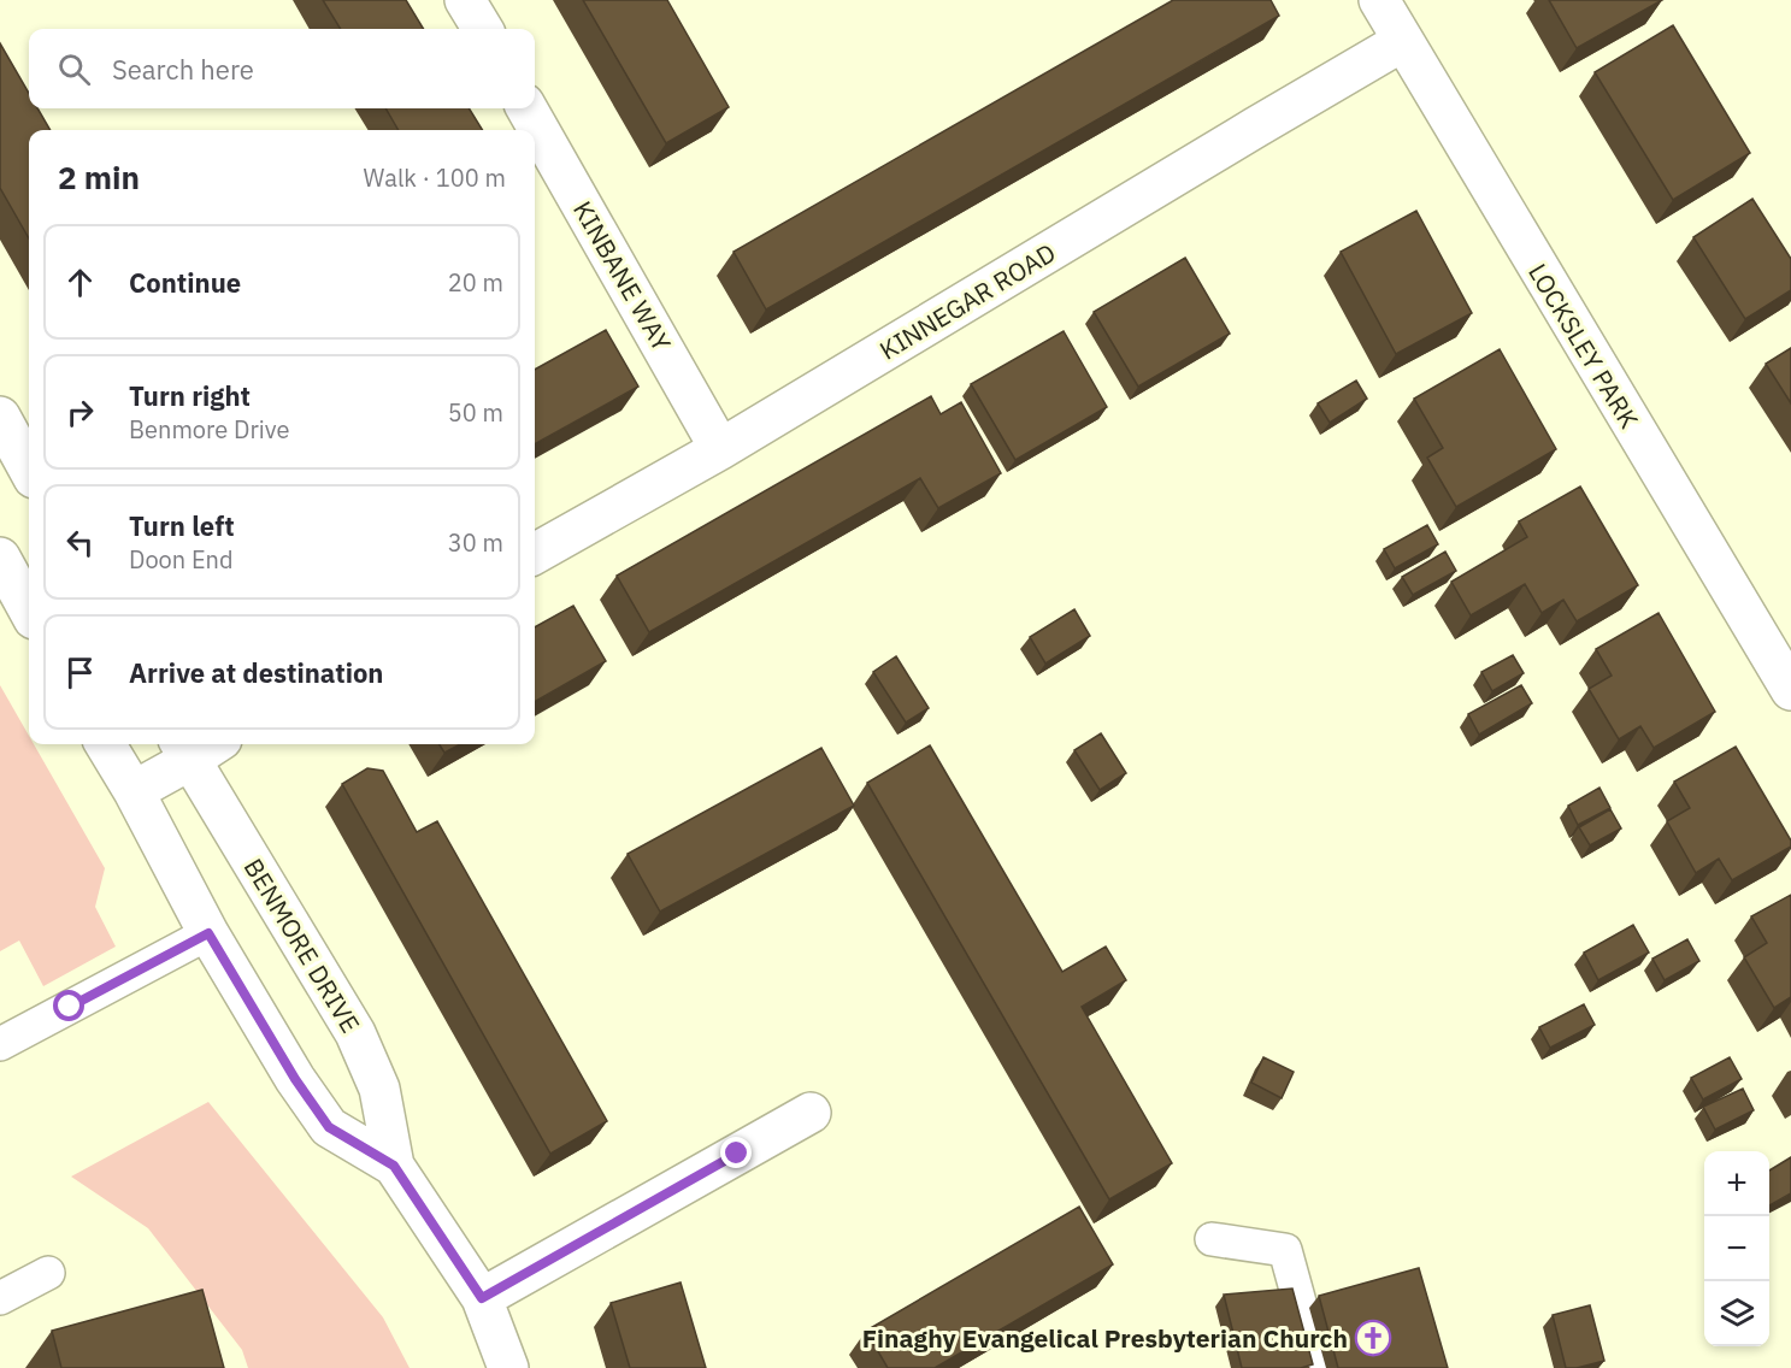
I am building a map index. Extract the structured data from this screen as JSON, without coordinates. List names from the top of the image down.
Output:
{
  "streets": {
    "street": [
      "KINBANE WAY",
      "KINNEGAR ROAD",
      "LOCKSLEY PARK",
      "BENMORE DRIVE"
    ]
  },
  "crossings": [
    ["KINBANE WAY", "KINNEGAR ROAD"],
    ["KINNEGAR ROAD", "LOCKSLEY PARK"]
  ],
  "places": {
    "church": ["Finaghy Evangelical Presbyterian Church"]
  },
  "page": {
    "search": "Search here",
    "heading": ["2 min", "Walk · 100 m"],
    "list": [
      ["Continue", "20 m"],
      ["Turn right", "Benmore Drive", "50 m"],
      ["Turn left", "Doon End", "30 m"],
      "Arrive at destination"
    ],
    "map_buttons": ["+", "−"]
  }
}
